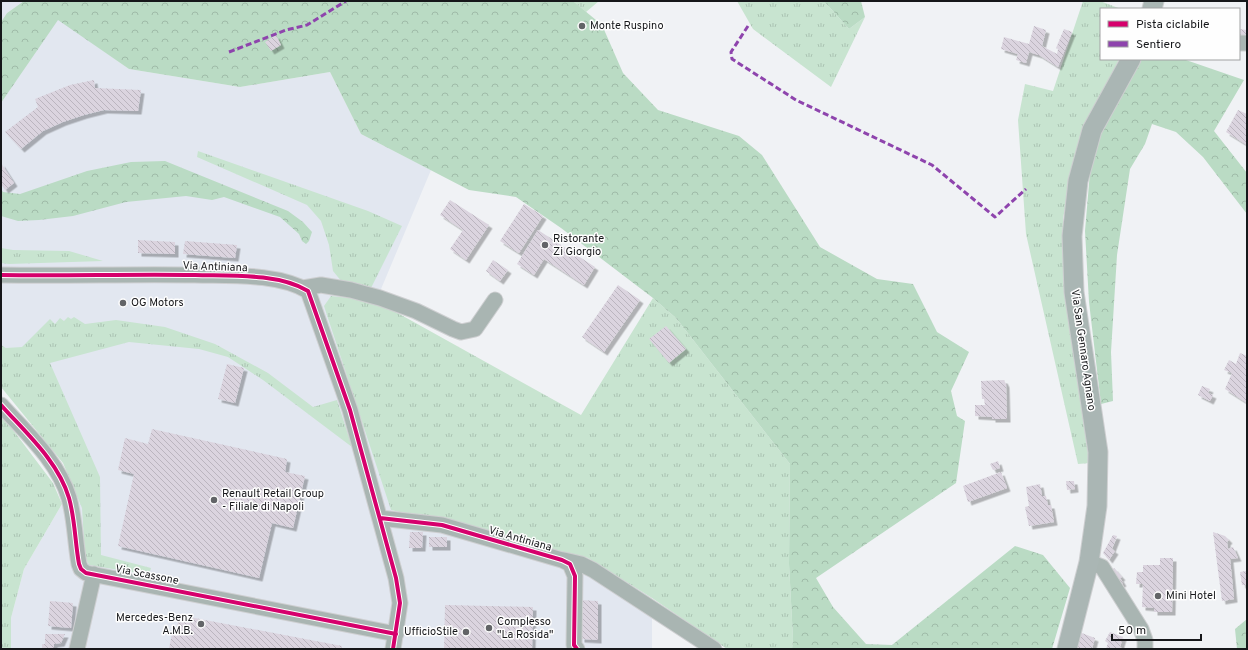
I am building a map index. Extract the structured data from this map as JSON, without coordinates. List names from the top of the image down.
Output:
{
  "streets": {
    "main road": ["Via San Gennaro Agnano"],
    "street": ["Via Antiniana", "Via Scassone"]
  },
  "places": [
    "Monte Ruspino",
    "Ristorante Zi Giorgio",
    "OG Motors",
    "Renault Retail Group - Filiale di Napoli",
    "Mini Hotel",
    "Mercedes-Benz A.M.B.",
    "Complesso \"La Rosida\"",
    "UfficioStile"
  ],
  "legend": ["Pista ciclabile", "Sentiero"],
  "scale_bar": "50 m"
}
